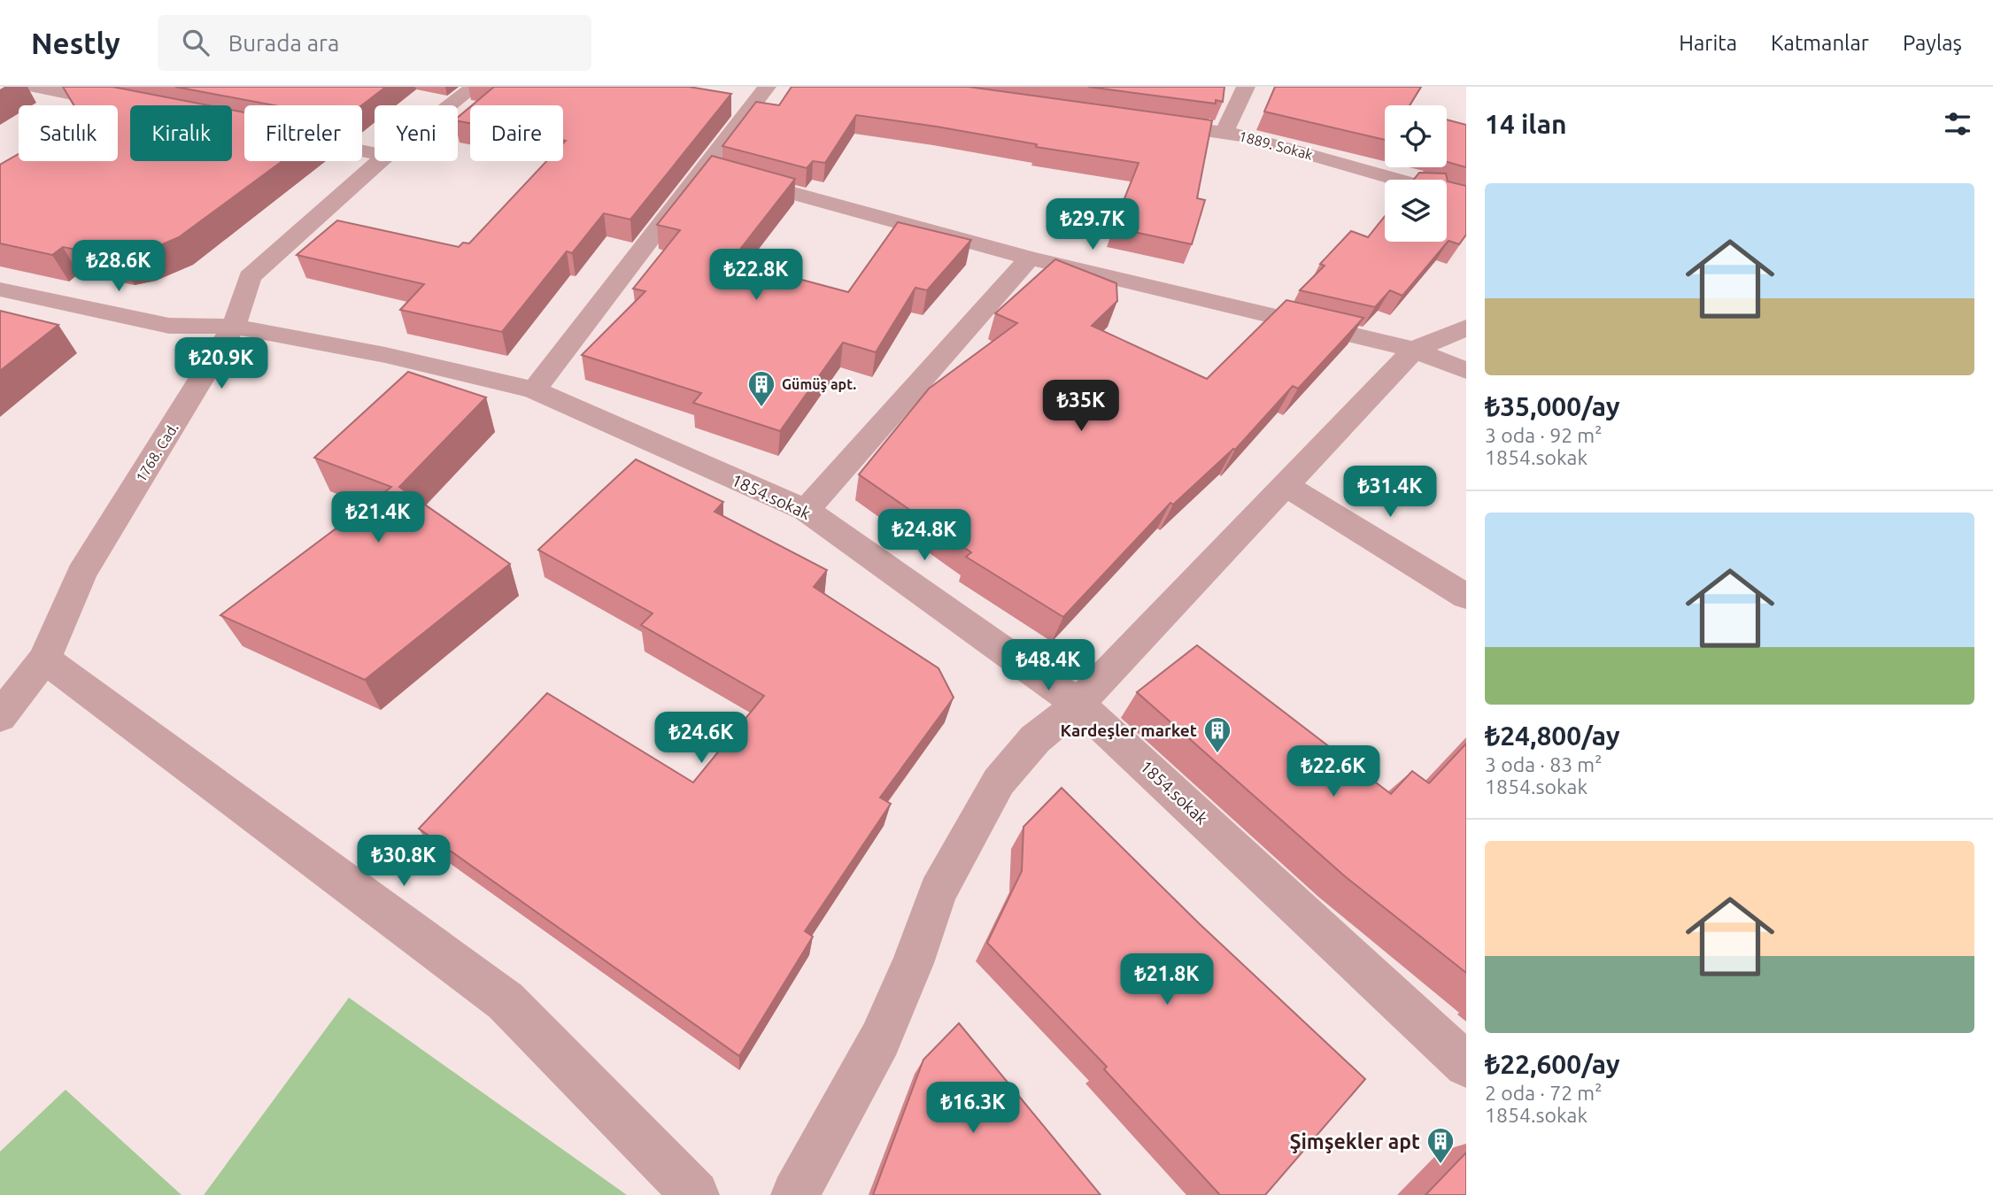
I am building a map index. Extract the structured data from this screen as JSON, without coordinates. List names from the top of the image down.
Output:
{
  "streets": {
    "street": ["1889. Sokak", "1768. Cad.", "1854.sokak"]
  },
  "crossings": [
    ["1768. Cad.", "1854.sokak"]
  ],
  "places": {
    "building": ["Gümüş apt.", "Kardeşler market", "Şimşekler apt"]
  },
  "page": {
    "header": "Nestly",
    "search": "Burada ara",
    "nav": ["Harita", "Katmanlar", "Paylaş"],
    "heading": "14 ilan",
    "chip": [
      "Satılık",
      "Kiralık",
      "Filtreler",
      "Yeni",
      "Daire"
    ],
    "list": [
      {
        "name": "₺35,000/ay",
        "note": "3 oda · 92 m² · 1854.sokak"
      },
      {
        "name": "₺24,800/ay",
        "note": "3 oda · 83 m² · 1854.sokak"
      },
      {
        "name": "₺22,600/ay",
        "note": "2 oda · 72 m² · 1854.sokak"
      }
    ],
    "price": [
      "₺29.7K",
      "₺28.6K",
      "₺22.8K",
      "₺20.9K",
      "₺35K",
      "₺31.4K",
      "₺21.4K",
      "₺24.8K",
      "₺48.4K",
      "₺24.6K",
      "₺22.6K",
      "₺30.8K",
      "₺21.8K",
      "₺16.3K"
    ]
  }
}
